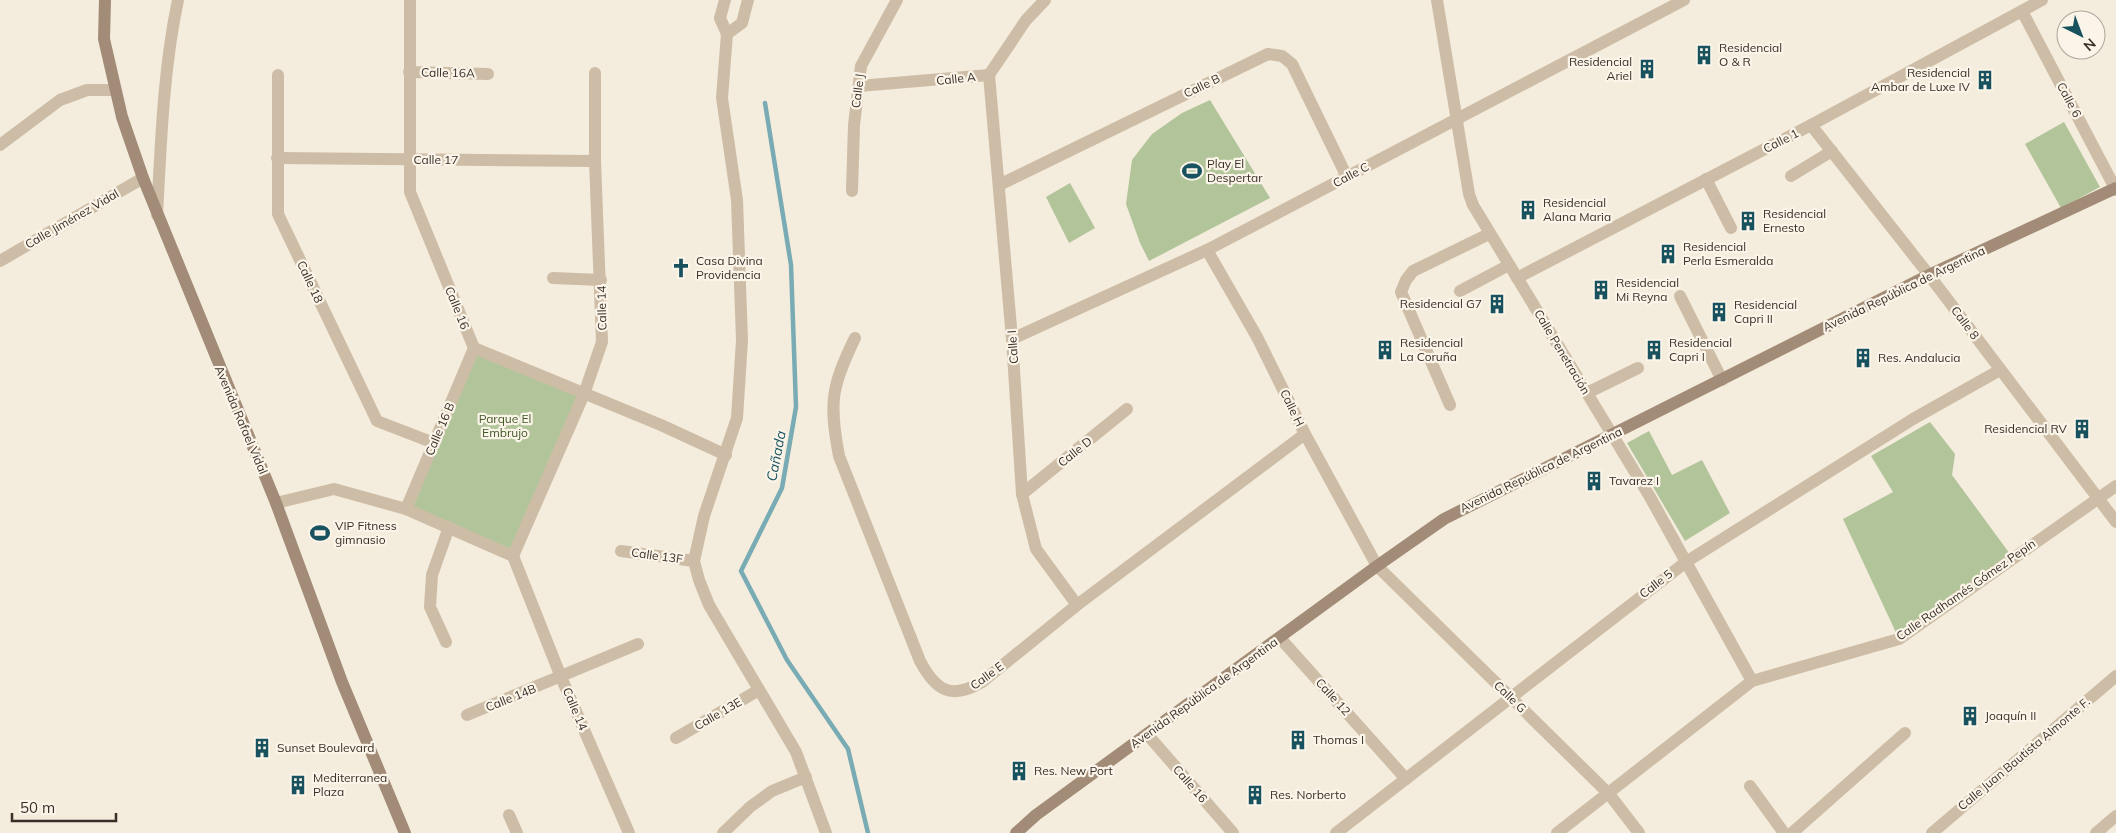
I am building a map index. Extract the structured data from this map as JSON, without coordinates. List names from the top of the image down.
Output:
{
  "streets": {
    "main road": ["Avenida República de Argentina", "Avenida Rafael Vidal"],
    "street": [
      "Calle 16A",
      "Calle A",
      "Calle B",
      "Calle J",
      "Calle 6",
      "Calle 1",
      "Calle 17",
      "Calle C",
      "Calle Jiménez Vidal",
      "Calle 18",
      "Calle 16",
      "Calle 14",
      "Calle 8",
      "Calle I",
      "Calle Penetración",
      "Calle H",
      "Calle 16 B",
      "Calle D",
      "Calle 13F",
      "Calle 5",
      "Calle Radhamés Gómez Pepín",
      "Calle E",
      "Calle 12",
      "Calle G",
      "Calle 14B",
      "Calle 13E",
      "Calle Juan Bautista Almonte F."
    ]
  },
  "crossings": [
    ["Calle 16A", "Calle 16"],
    ["Calle A", "Calle J"],
    ["Calle A", "Calle I"],
    ["Calle B", "Calle C"],
    ["Calle B", "Calle I"],
    ["Calle 6", "Calle 1"],
    ["Calle 6", "Avenida República de Argentina"],
    ["Calle 1", "Calle 8"],
    ["Calle 1", "Calle Penetración"],
    ["Calle 17", "Calle 18"],
    ["Calle 17", "Calle 16"],
    ["Calle 17", "Calle 14"],
    ["Calle C", "Calle I"],
    ["Calle C", "Calle Penetración"],
    ["Calle C", "Calle H"],
    ["Calle Jiménez Vidal", "Avenida Rafael Vidal"],
    ["Calle 18", "Calle 16 B"],
    ["Avenida República de Argentina", "Calle 16"],
    ["Avenida República de Argentina", "Calle 8"],
    ["Avenida República de Argentina", "Calle Penetración"],
    ["Avenida República de Argentina", "Calle H"],
    ["Avenida República de Argentina", "Calle 12"],
    ["Avenida República de Argentina", "Calle G"],
    ["Calle 16", "Calle 16 B"],
    ["Calle 14", "Calle 14B"],
    ["Calle 8", "Calle 5"],
    ["Calle 8", "Calle Radhamés Gómez Pepín"],
    ["Calle I", "Calle D"],
    ["Calle I", "Calle E"],
    ["Calle Penetración", "Calle 5"],
    ["Calle Penetración", "Calle Radhamés Gómez Pepín"],
    ["Calle H", "Calle E"],
    ["Calle H", "Calle G"],
    ["Calle 5", "Calle 12"],
    ["Calle 5", "Calle G"],
    ["Calle Radhamés Gómez Pepín", "Calle G"]
  ],
  "water": ["Cañada"],
  "parks": ["Parque El Embrujo"],
  "places": {
    "building": [
      "Residencial O & R",
      "Residencial Ariel",
      "Residencial Ambar de Luxe IV",
      "Residencial Alana Maria",
      "Residencial Ernesto",
      "Residencial Perla Esmeralda",
      "Residencial Mi Reyna",
      "Residencial G7",
      "Residencial Capri II",
      "Residencial La Coruña",
      "Residencial Capri I",
      "Res. Andalucia",
      "Residencial RV",
      "Tavarez I",
      "Joaquín II",
      "Thomas I",
      "Sunset Boulevard",
      "Res. New Port",
      "Mediterranea Plaza",
      "Res. Norberto"
    ],
    "sports": ["Play El Despertar", "VIP Fitness gimnasio"],
    "church": ["Casa Divina Providencia"]
  },
  "scale_bar": "50 m",
  "north": "bottom right"
}
